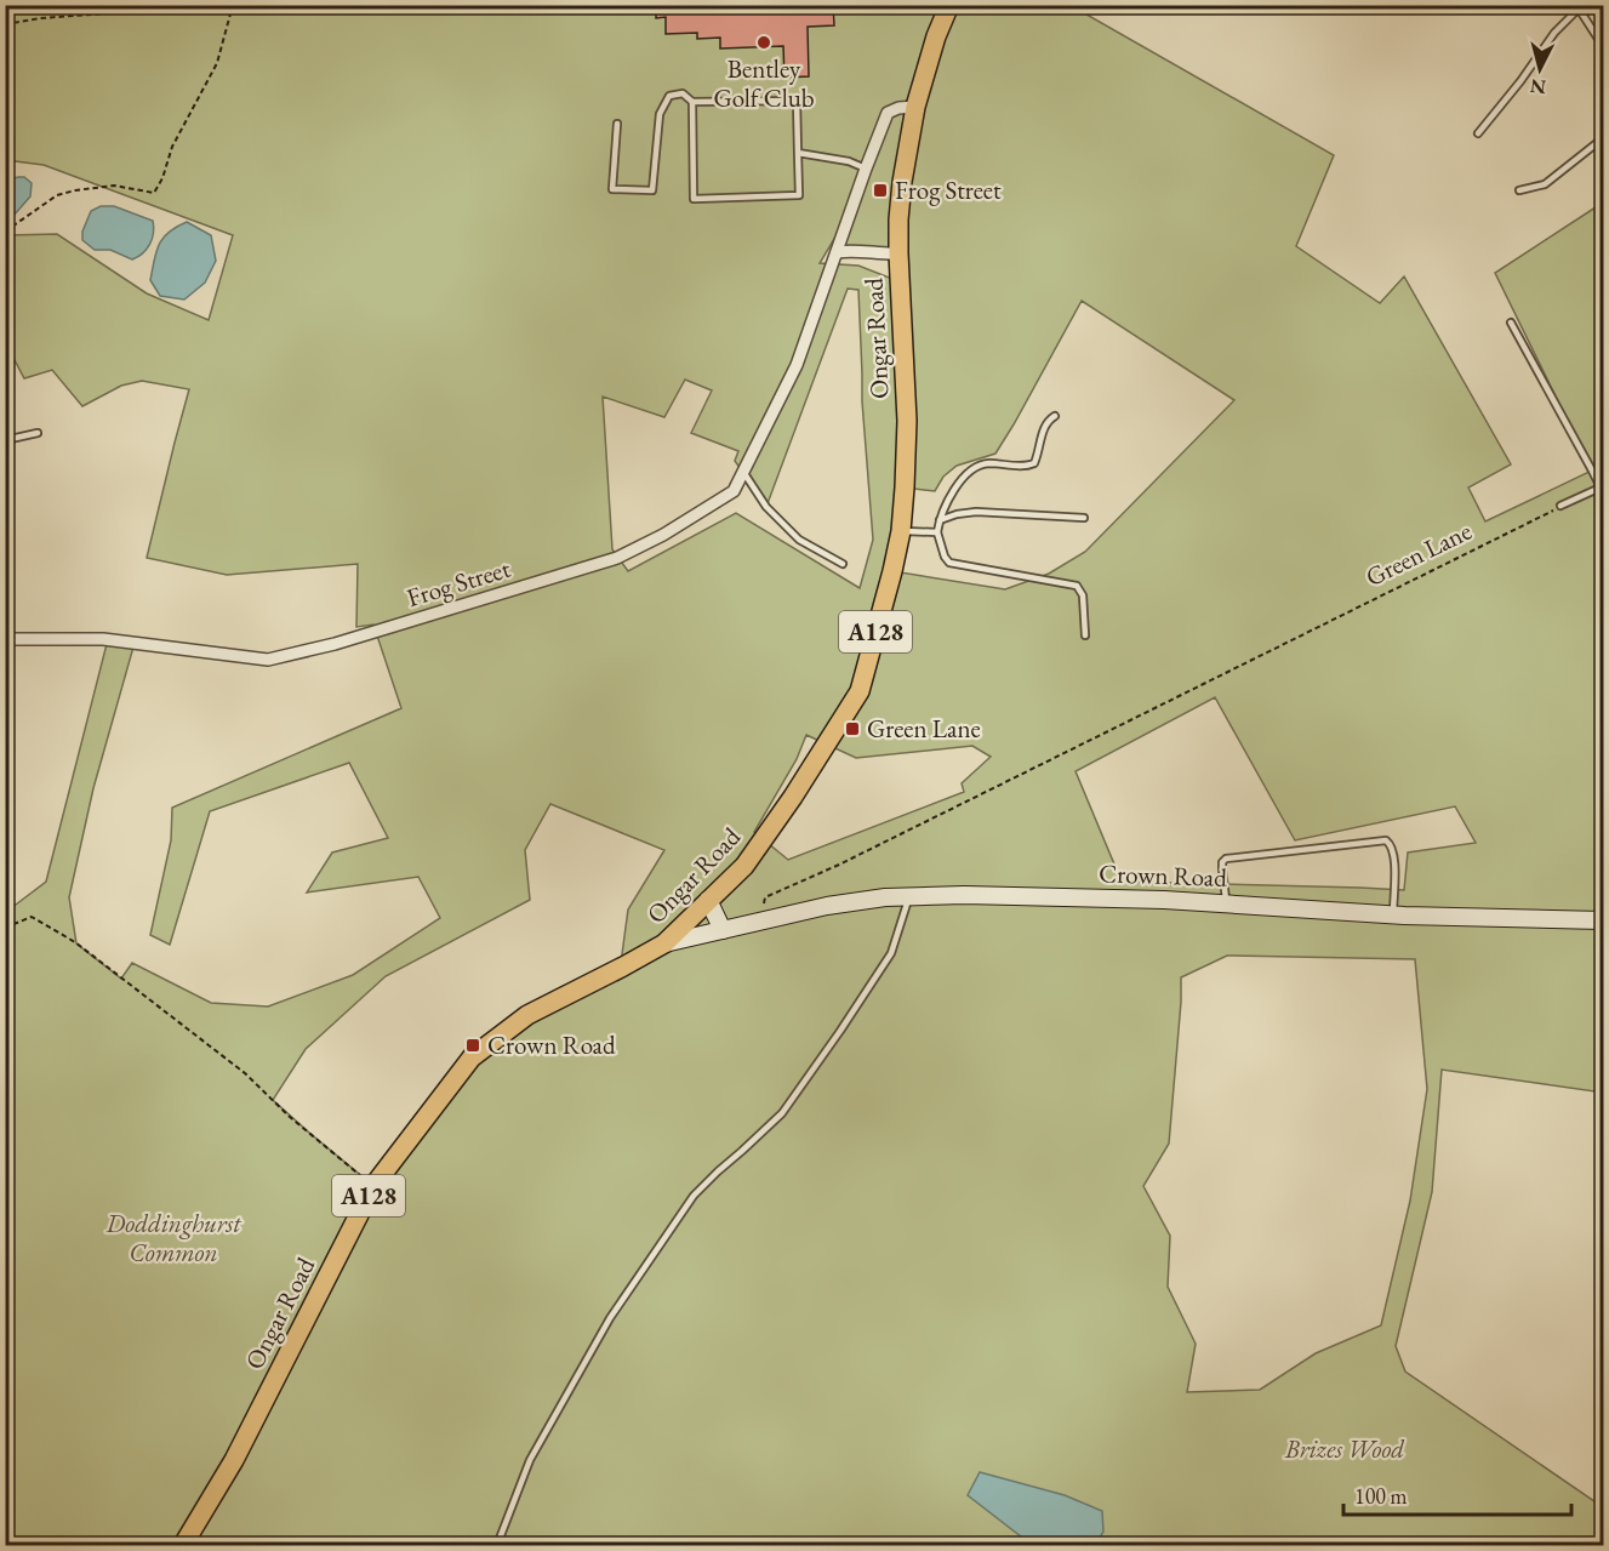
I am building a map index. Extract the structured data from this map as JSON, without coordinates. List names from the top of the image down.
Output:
{
  "streets": {
    "main road": ["Ongar Road", "A128"],
    "street": ["Frog Street", "Crown Road"],
    "path": ["Green Lane"]
  },
  "crossings": [
    ["Ongar Road", "Frog Street"],
    ["Ongar Road", "Crown Road"],
    ["Green Lane", "Crown Road"]
  ],
  "parks": ["Doddinghurst Common", "Brizes Wood"],
  "places": {
    "other": ["Bentley Golf Club"],
    "transit": ["Frog Street", "Green Lane", "Crown Road"]
  },
  "scale_bar": "100 m",
  "north": "bottom"
}
